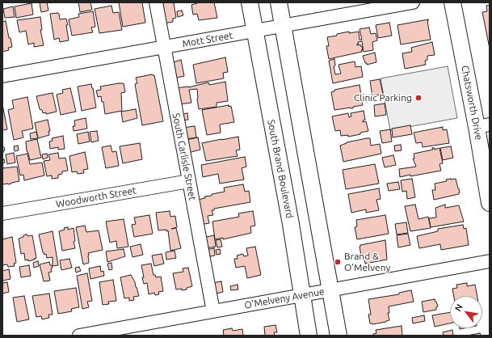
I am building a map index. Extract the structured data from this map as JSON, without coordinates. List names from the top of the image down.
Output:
{
  "streets": {
    "main road": ["Chatsworth Drive", "South Brand Boulevard"],
    "street": [
      "Mott Street",
      "South Carlisle Street",
      "Woodworth Street",
      "O'Melveny Avenue"
    ]
  },
  "crossings": [
    ["Mott Street", "South Carlisle Street"],
    ["Mott Street", "South Brand Boulevard"],
    ["South Carlisle Street", "Woodworth Street"],
    ["South Carlisle Street", "O'Melveny Avenue"],
    ["South Brand Boulevard", "O'Melveny Avenue"]
  ],
  "places": ["Clinic Parking", "Brand & O'Melveny"],
  "north": "top left"
}
